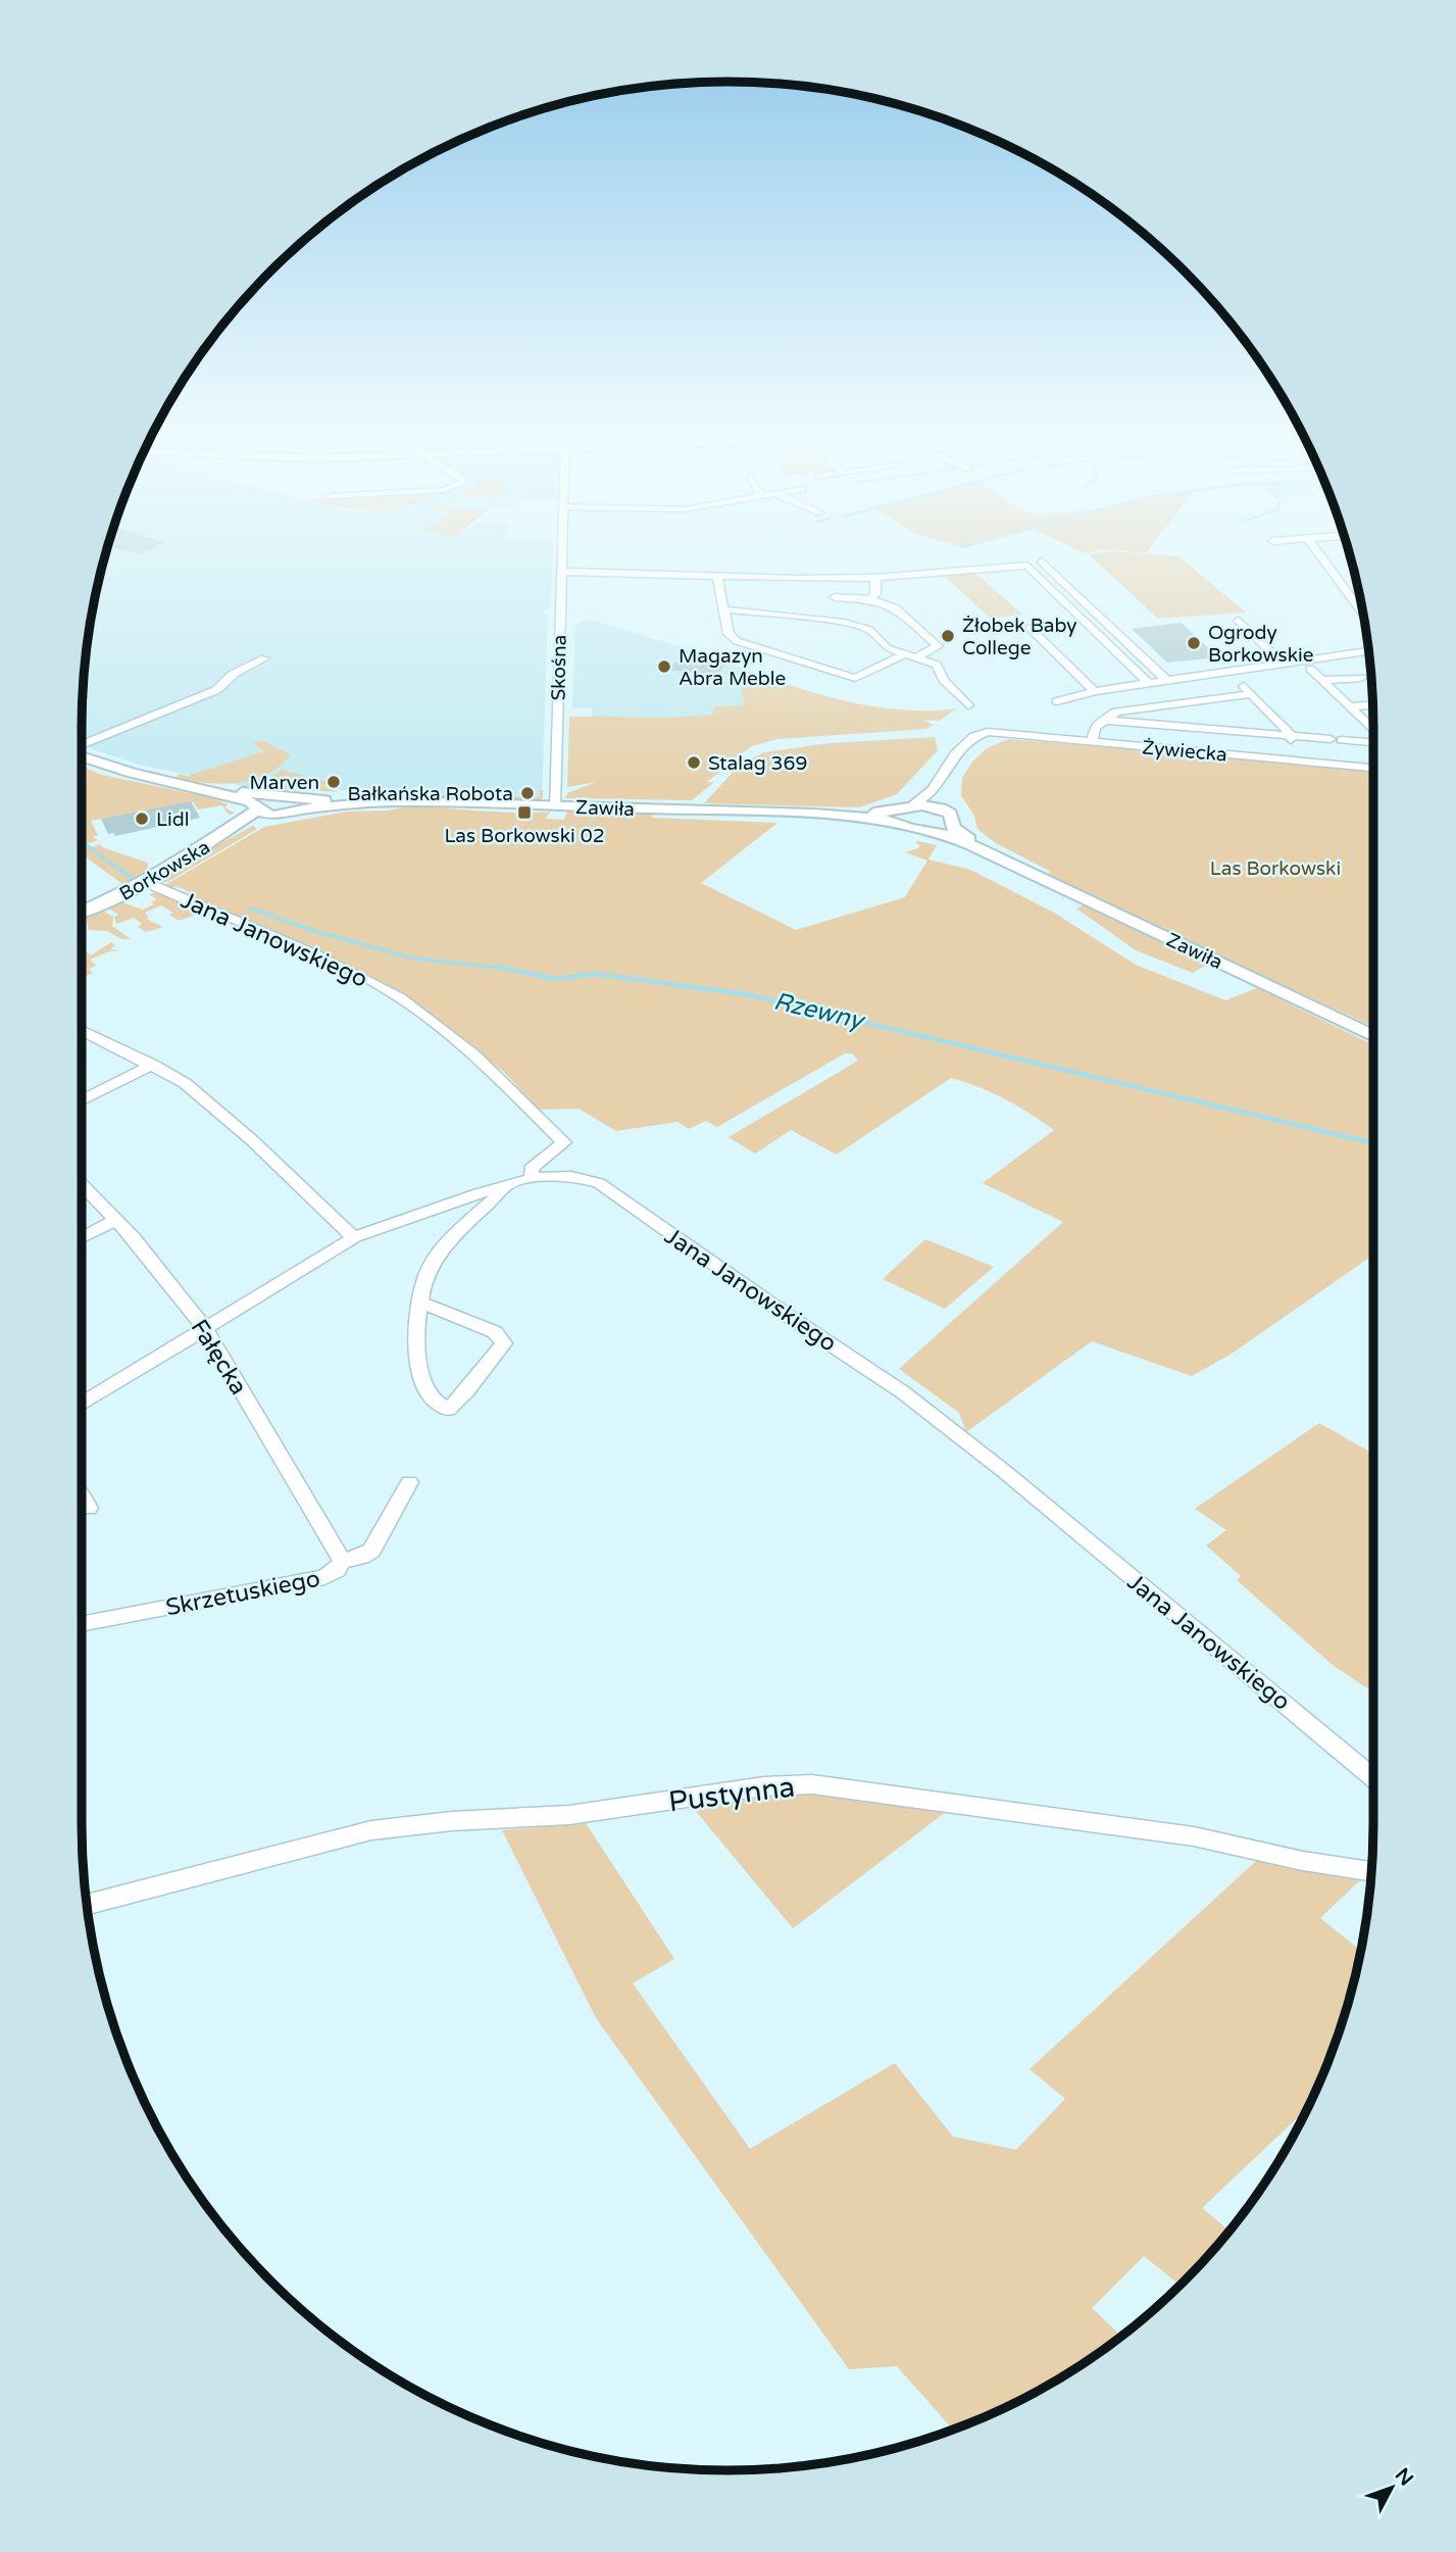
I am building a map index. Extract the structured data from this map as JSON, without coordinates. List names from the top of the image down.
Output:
{
  "streets": {
    "street": [
      "Skośna",
      "Żywiecka",
      "Zawiła",
      "Borkowska",
      "Jana Janowskiego",
      "Fałęcka",
      "Skrzetuskiego",
      "Pustynna"
    ]
  },
  "crossings": [
    ["Skośna", "Zawiła"],
    ["Zawiła", "Borkowska"],
    ["Borkowska", "Jana Janowskiego"],
    ["Fałęcka", "Skrzetuskiego"]
  ],
  "water": ["Rzewny"],
  "parks": ["Las Borkowski"],
  "places": {
    "other": [
      "Żłobek Baby College",
      "Ogrody Borkowskie",
      "Magazyn Abra Meble",
      "Stalag 369",
      "Marven",
      "Bałkańska Robota",
      "Lidl"
    ],
    "transit": ["Las Borkowski 02"]
  },
  "north": "top right"
}
